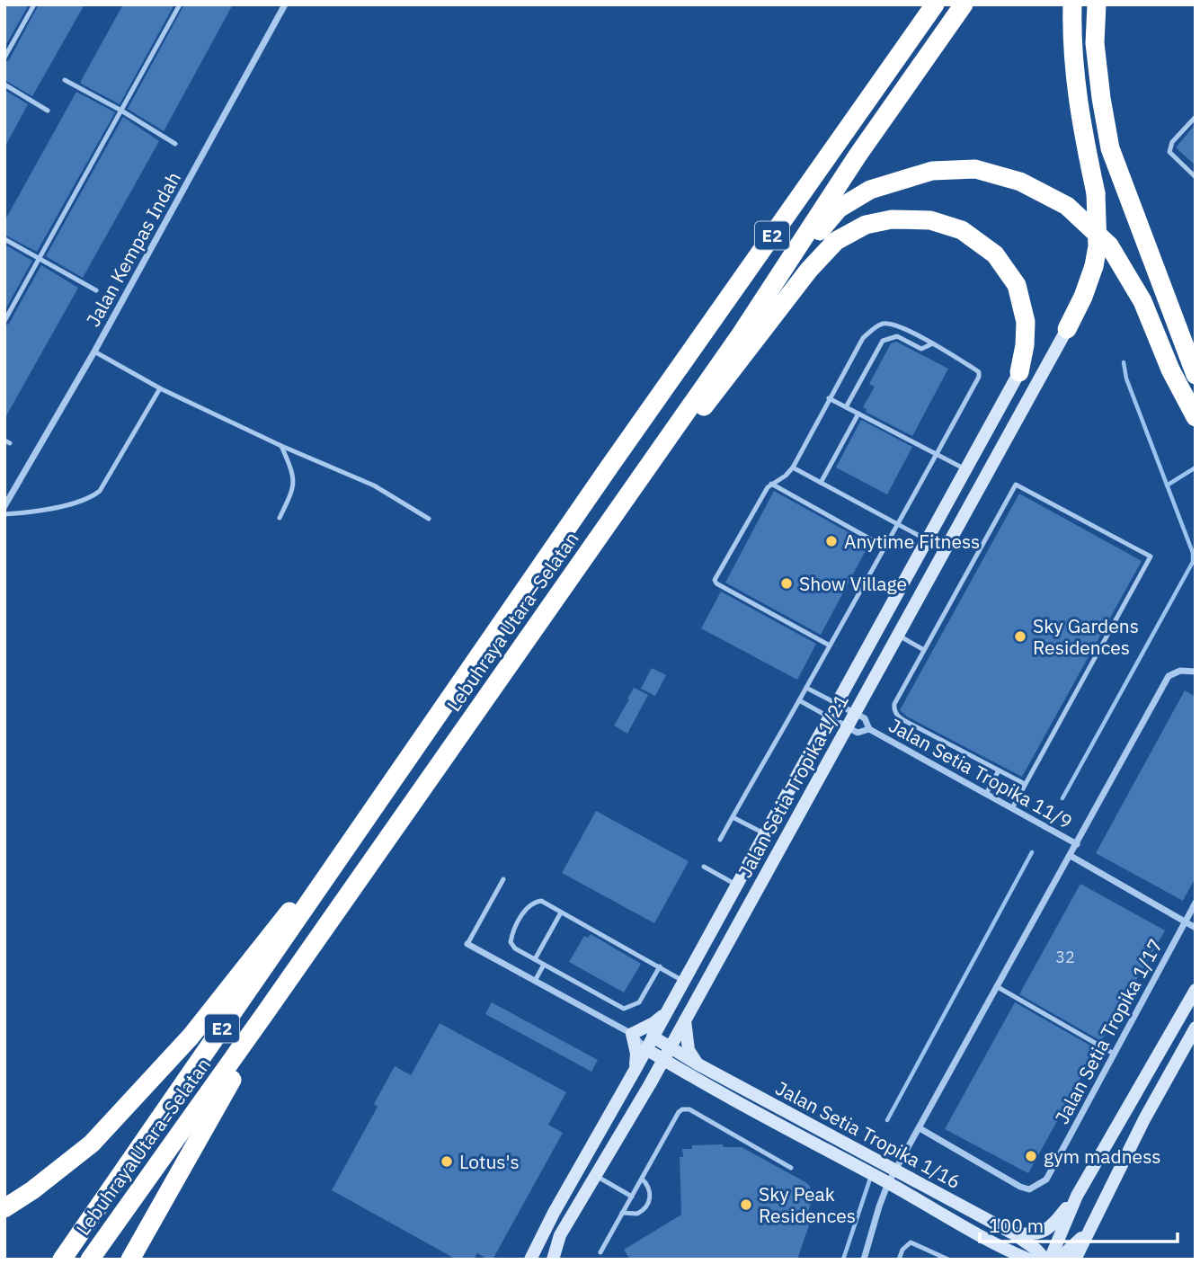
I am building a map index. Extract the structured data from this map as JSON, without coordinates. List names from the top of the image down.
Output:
{
  "streets": {
    "highway": ["E2", "Lebuhraya Utara–Selatan"],
    "street": [
      "Jalan Kempas Indah",
      "Jalan Setia Tropika 11/9",
      "Jalan Setia Tropika 1/21",
      "Jalan Setia Tropika 1/17",
      "Jalan Setia Tropika 1/16"
    ]
  },
  "crossings": [
    ["Jalan Setia Tropika 1/21", "Jalan Setia Tropika 1/16"]
  ],
  "places": [
    "Anytime Fitness",
    "Show Village",
    "Sky Gardens Residences",
    "gym madness",
    "Lotus's",
    "Sky Peak Residences"
  ],
  "house_numbers": ["32"],
  "scale_bar": "100 m"
}
